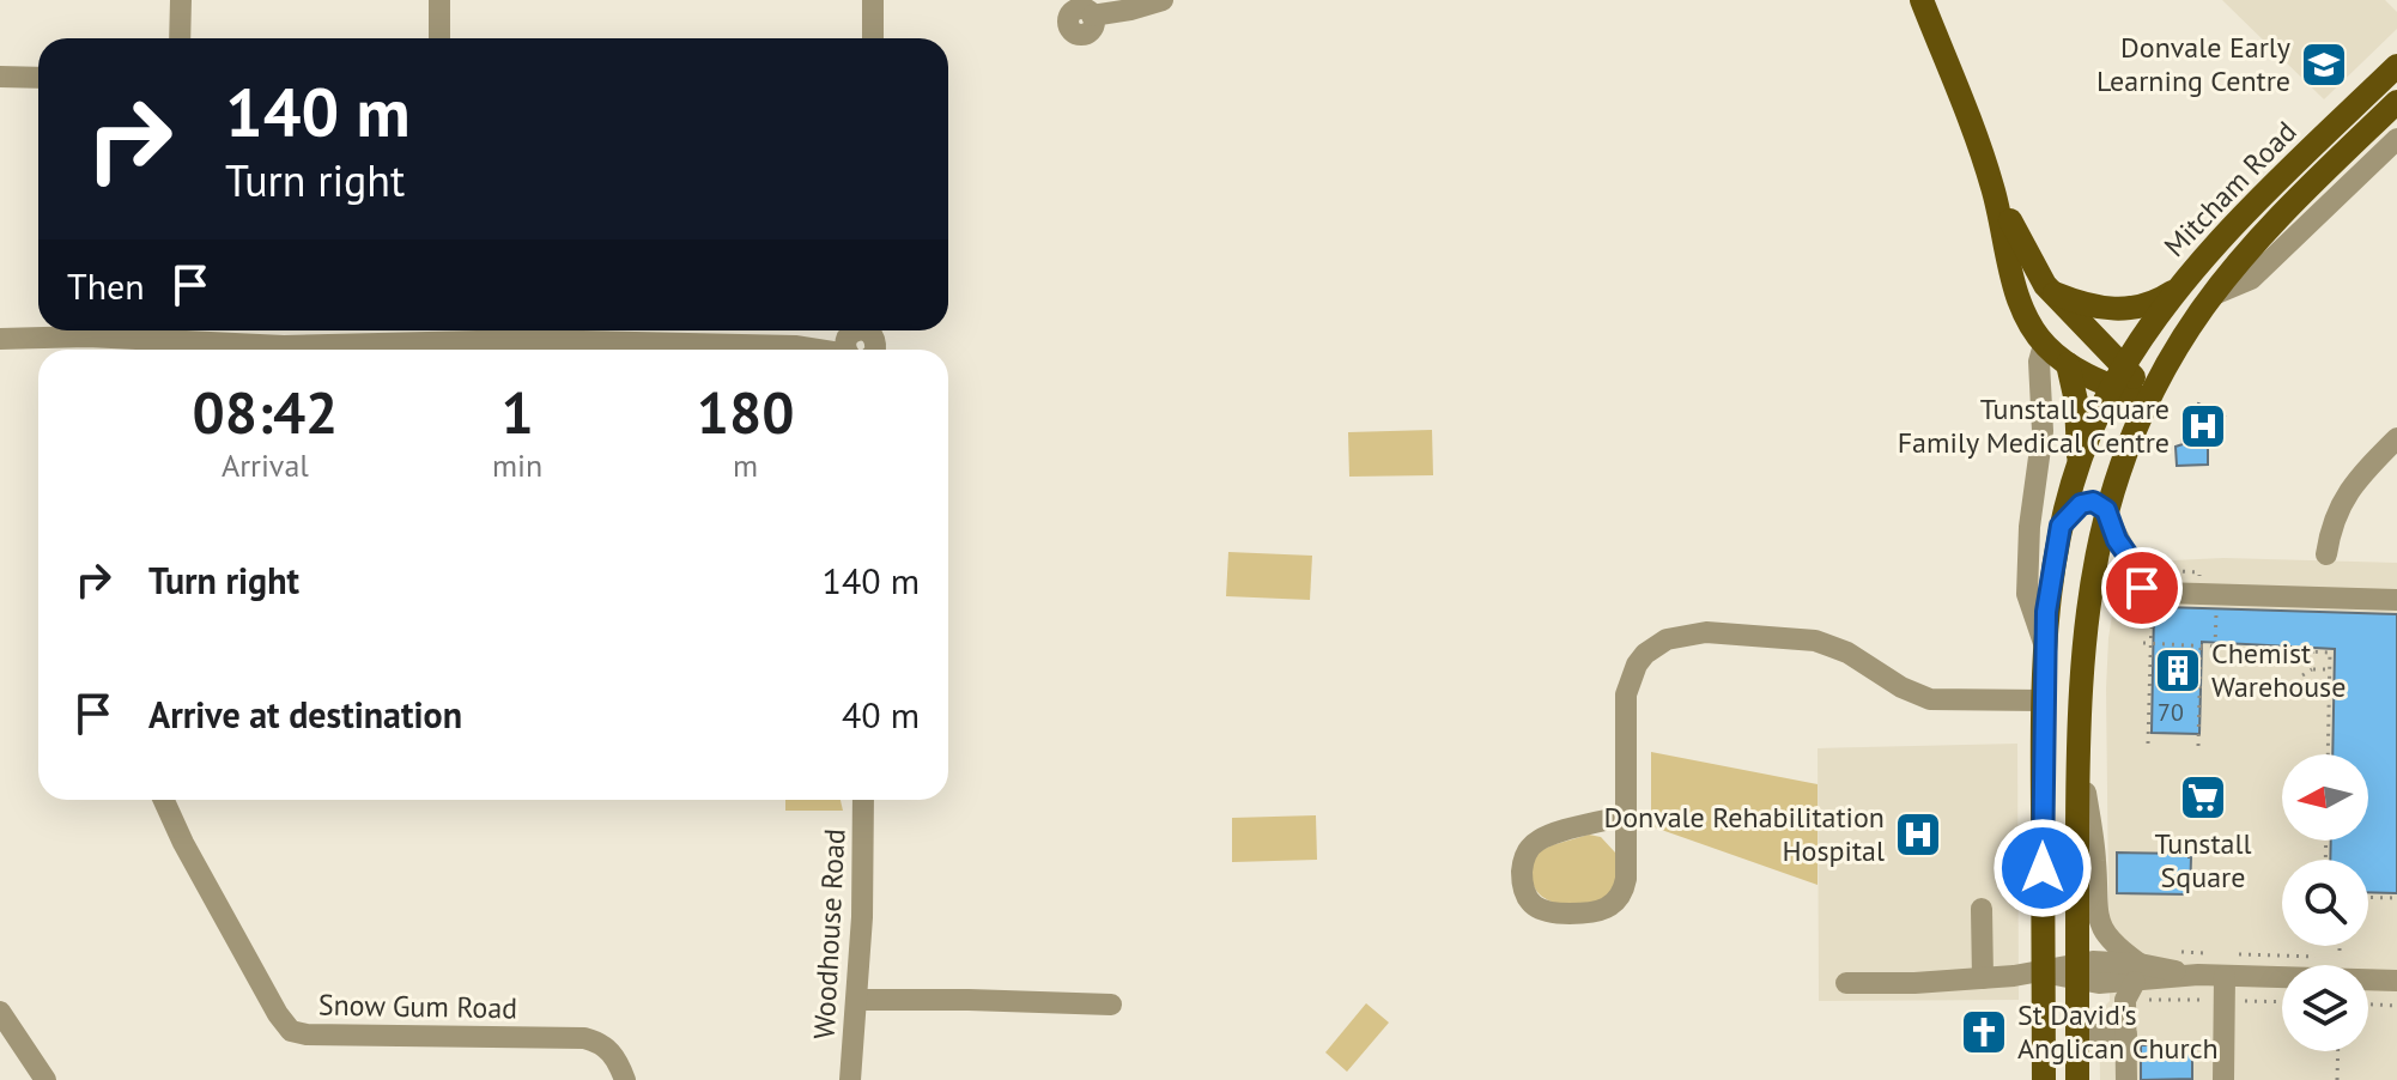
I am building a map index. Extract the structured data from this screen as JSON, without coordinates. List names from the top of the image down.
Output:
{
  "streets": {
    "main road": ["Mitcham Road"],
    "street": ["Woodhouse Road", "Snow Gum Road"]
  },
  "places": {
    "school or university": ["Donvale Early Learning Centre"],
    "hospital": ["Tunstall Square Family Medical Centre", "Donvale Rehabilitation Hospital"],
    "building": ["Chemist Warehouse"],
    "supermarket": ["Tunstall Square"],
    "church": ["St David's Anglican Church"]
  },
  "house_numbers": ["70"],
  "north": "left",
  "page": {
    "turn": ["140 m", "Turn right"],
    "then": "Then",
    "eta": [
      "08:42",
      "Arrival",
      "1",
      "min",
      "180",
      "m"
    ],
    "list": [
      {
        "name": "Turn right",
        "value": "140 m"
      },
      {
        "name": "Arrive at destination",
        "value": "40 m"
      }
    ]
  }
}
